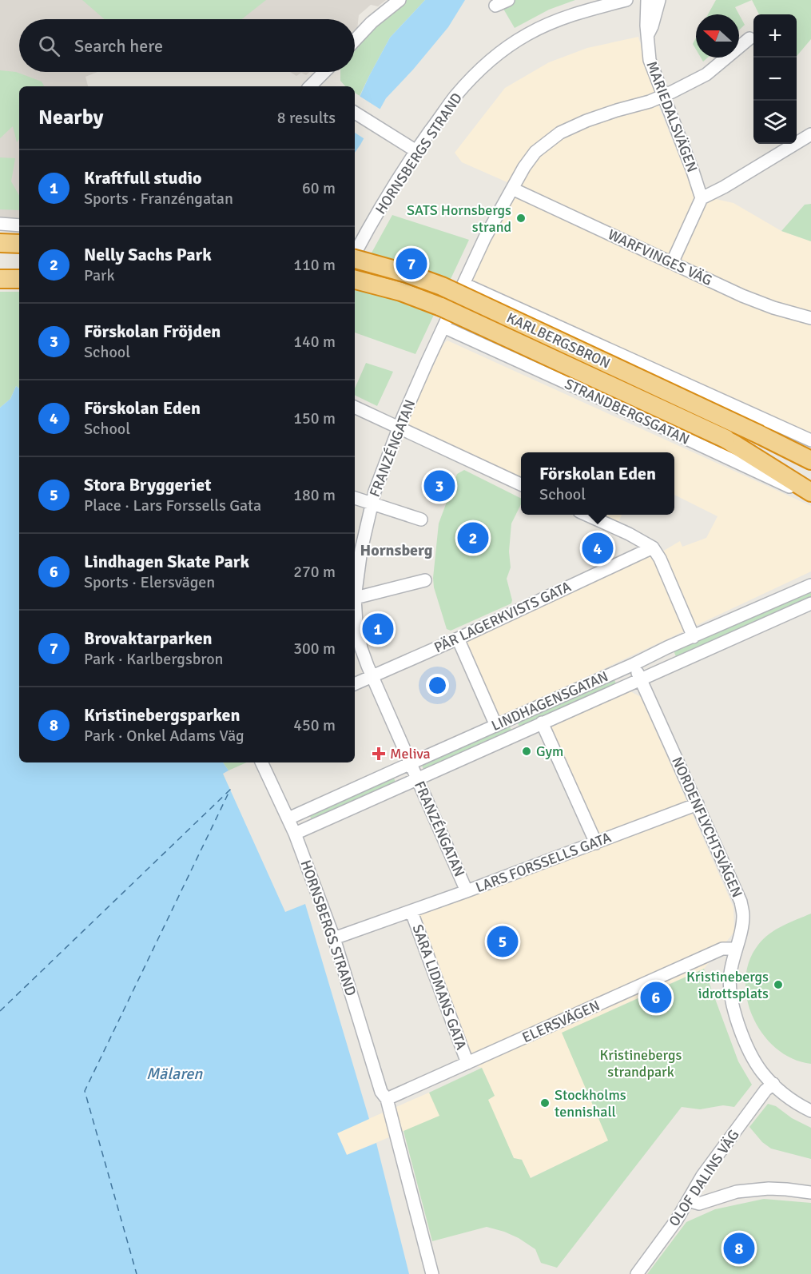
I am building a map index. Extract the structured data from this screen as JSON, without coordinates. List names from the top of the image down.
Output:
{
  "streets": {
    "highway": ["KARLBERGSBRON"],
    "street": [
      "MARIEDALSVÄGEN",
      "HORNSBERGS STRAND",
      "WARFVINGES VÄG",
      "STRANDBERGSGATAN",
      "FRANZÉNGATAN",
      "PÄR LAGERKVISTS GATA",
      "LINDHAGENSGATAN",
      "NORDENFLYCHTSVÄGEN",
      "LARS FORSSELLS GATA",
      "SARA LIDMANS GATA",
      "ELERSVÄGEN",
      "OLOF DALINS VÄG"
    ]
  },
  "crossings": [
    ["MARIEDALSVÄGEN", "FRANZÉNGATAN"],
    ["HORNSBERGS STRAND", "LINDHAGENSGATAN"],
    ["HORNSBERGS STRAND", "LARS FORSSELLS GATA"],
    ["HORNSBERGS STRAND", "ELERSVÄGEN"],
    ["WARFVINGES VÄG", "FRANZÉNGATAN"],
    ["STRANDBERGSGATAN", "FRANZÉNGATAN"],
    ["FRANZÉNGATAN", "PÄR LAGERKVISTS GATA"],
    ["FRANZÉNGATAN", "LINDHAGENSGATAN"],
    ["FRANZÉNGATAN", "LARS FORSSELLS GATA"],
    ["LINDHAGENSGATAN", "NORDENFLYCHTSVÄGEN"],
    ["NORDENFLYCHTSVÄGEN", "LARS FORSSELLS GATA"],
    ["NORDENFLYCHTSVÄGEN", "ELERSVÄGEN"],
    ["NORDENFLYCHTSVÄGEN", "OLOF DALINS VÄG"],
    ["LARS FORSSELLS GATA", "SARA LIDMANS GATA"],
    ["SARA LIDMANS GATA", "ELERSVÄGEN"]
  ],
  "districts": ["Hornsberg"],
  "water": ["Mälaren"],
  "parks": ["Kristinebergs strandpark"],
  "places": {
    "other": [
      "SATS Hornsbergs strand",
      "Gym",
      "Kristinebergs idrottsplats",
      "Stockholms tennishall"
    ],
    "health": ["Meliva"]
  },
  "north": "left",
  "page": {
    "map_buttons": ["+", "−"],
    "search": "Search here",
    "heading": ["Nearby", "8 results"],
    "list": [
      {
        "mark": "1",
        "name": "Kraftfull studio",
        "note": "Sports · Franzéngatan",
        "value": "60 m"
      },
      {
        "mark": "2",
        "name": "Nelly Sachs Park",
        "note": "Park",
        "value": "110 m"
      },
      {
        "mark": "3",
        "name": "Förskolan Fröjden",
        "note": "School",
        "value": "140 m"
      },
      {
        "mark": "4",
        "name": "Förskolan Eden",
        "note": "School",
        "value": "150 m"
      },
      {
        "mark": "5",
        "name": "Stora Bryggeriet",
        "note": "Place · Lars Forssells Gata",
        "value": "180 m"
      },
      {
        "mark": "6",
        "name": "Lindhagen Skate Park",
        "note": "Sports · Elersvägen",
        "value": "270 m"
      },
      {
        "mark": "7",
        "name": "Brovaktarparken",
        "note": "Park · Karlbergsbron",
        "value": "300 m"
      },
      {
        "mark": "8",
        "name": "Kristinebergsparken",
        "note": "Park · Onkel Adams Väg",
        "value": "450 m"
      }
    ],
    "pins": [
      "7",
      "3",
      "2",
      "4",
      "1",
      "5",
      "6",
      "8"
    ],
    "popup": ["Förskolan Eden", "School"]
  }
}
